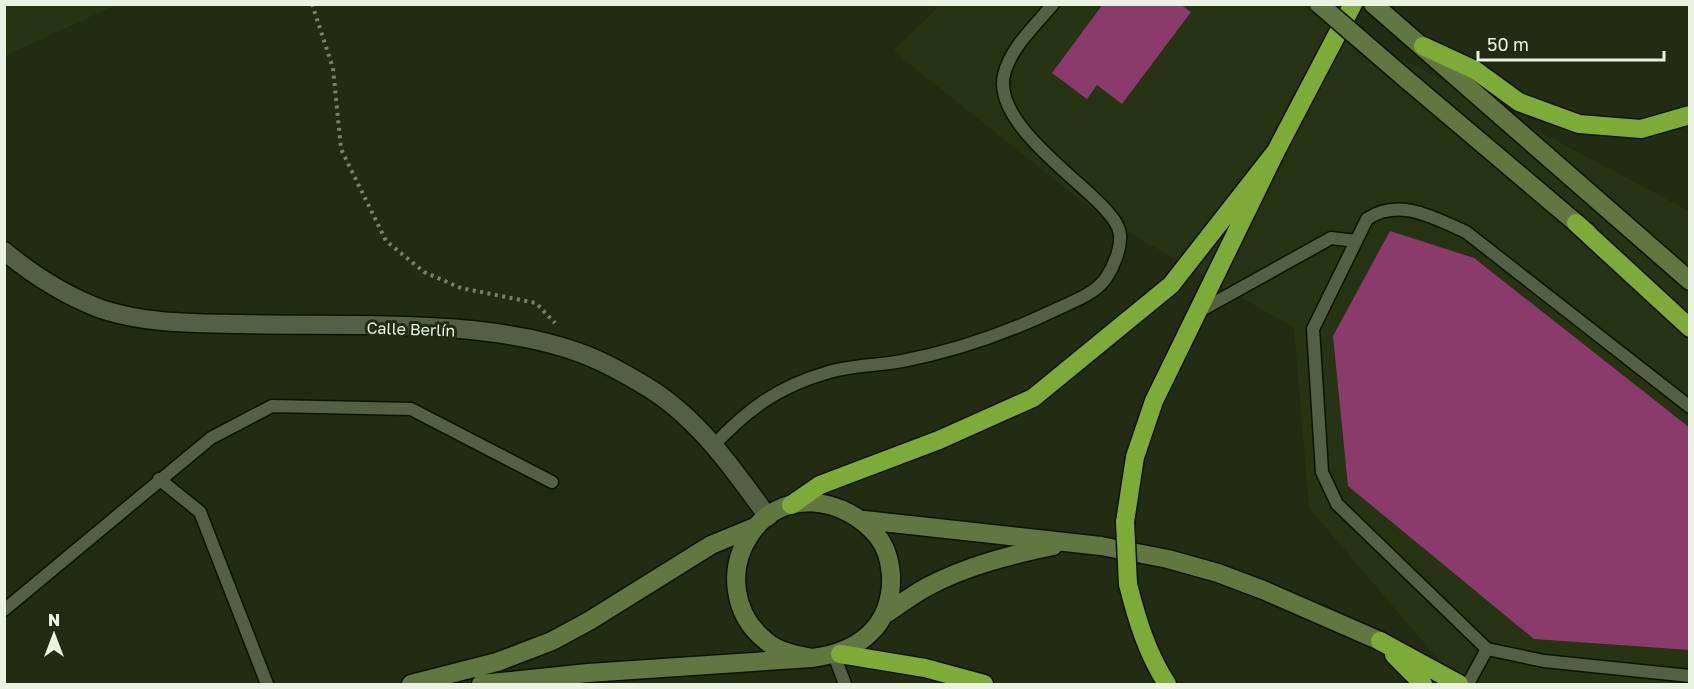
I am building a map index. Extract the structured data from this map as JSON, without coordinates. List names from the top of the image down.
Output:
{
  "streets": {
    "street": ["Calle Berlín"]
  },
  "scale_bar": "50 m",
  "north": "top"
}
